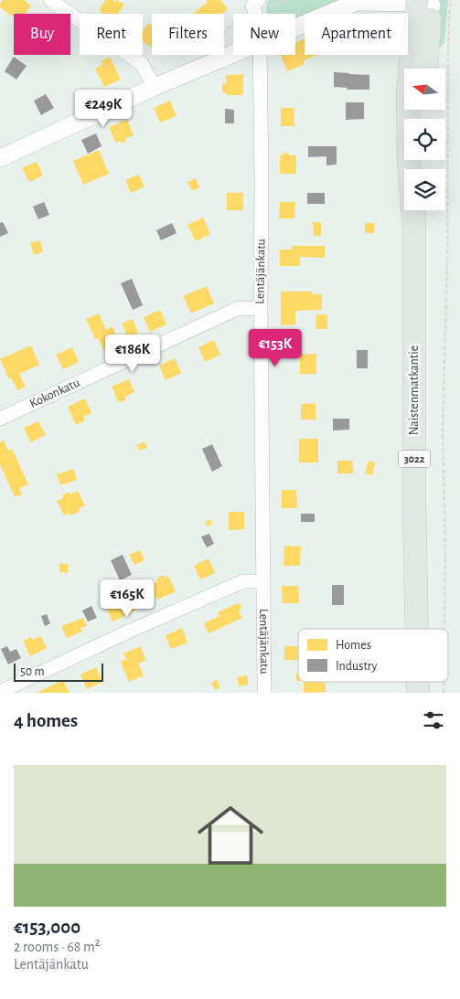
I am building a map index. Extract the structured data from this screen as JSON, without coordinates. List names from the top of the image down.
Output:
{
  "streets": {
    "main road": ["Naistenmatkantie", "3022"],
    "street": ["Lentäjänkatu", "Kokonkatu"]
  },
  "crossings": [
    ["Lentäjänkatu", "Kokonkatu"]
  ],
  "legend": ["Homes", "Industry"],
  "scale_bar": "50 m",
  "north": "left",
  "page": {
    "chip": [
      "Buy",
      "Rent",
      "Filters",
      "New",
      "Apartment"
    ],
    "price": [
      "€249K",
      "€153K",
      "€186K",
      "€165K"
    ],
    "scale": "50 m",
    "heading": "4 homes",
    "list": [
      {
        "name": "€153,000",
        "note": "2 rooms · 68 m² · Lentäjänkatu"
      }
    ]
  }
}
